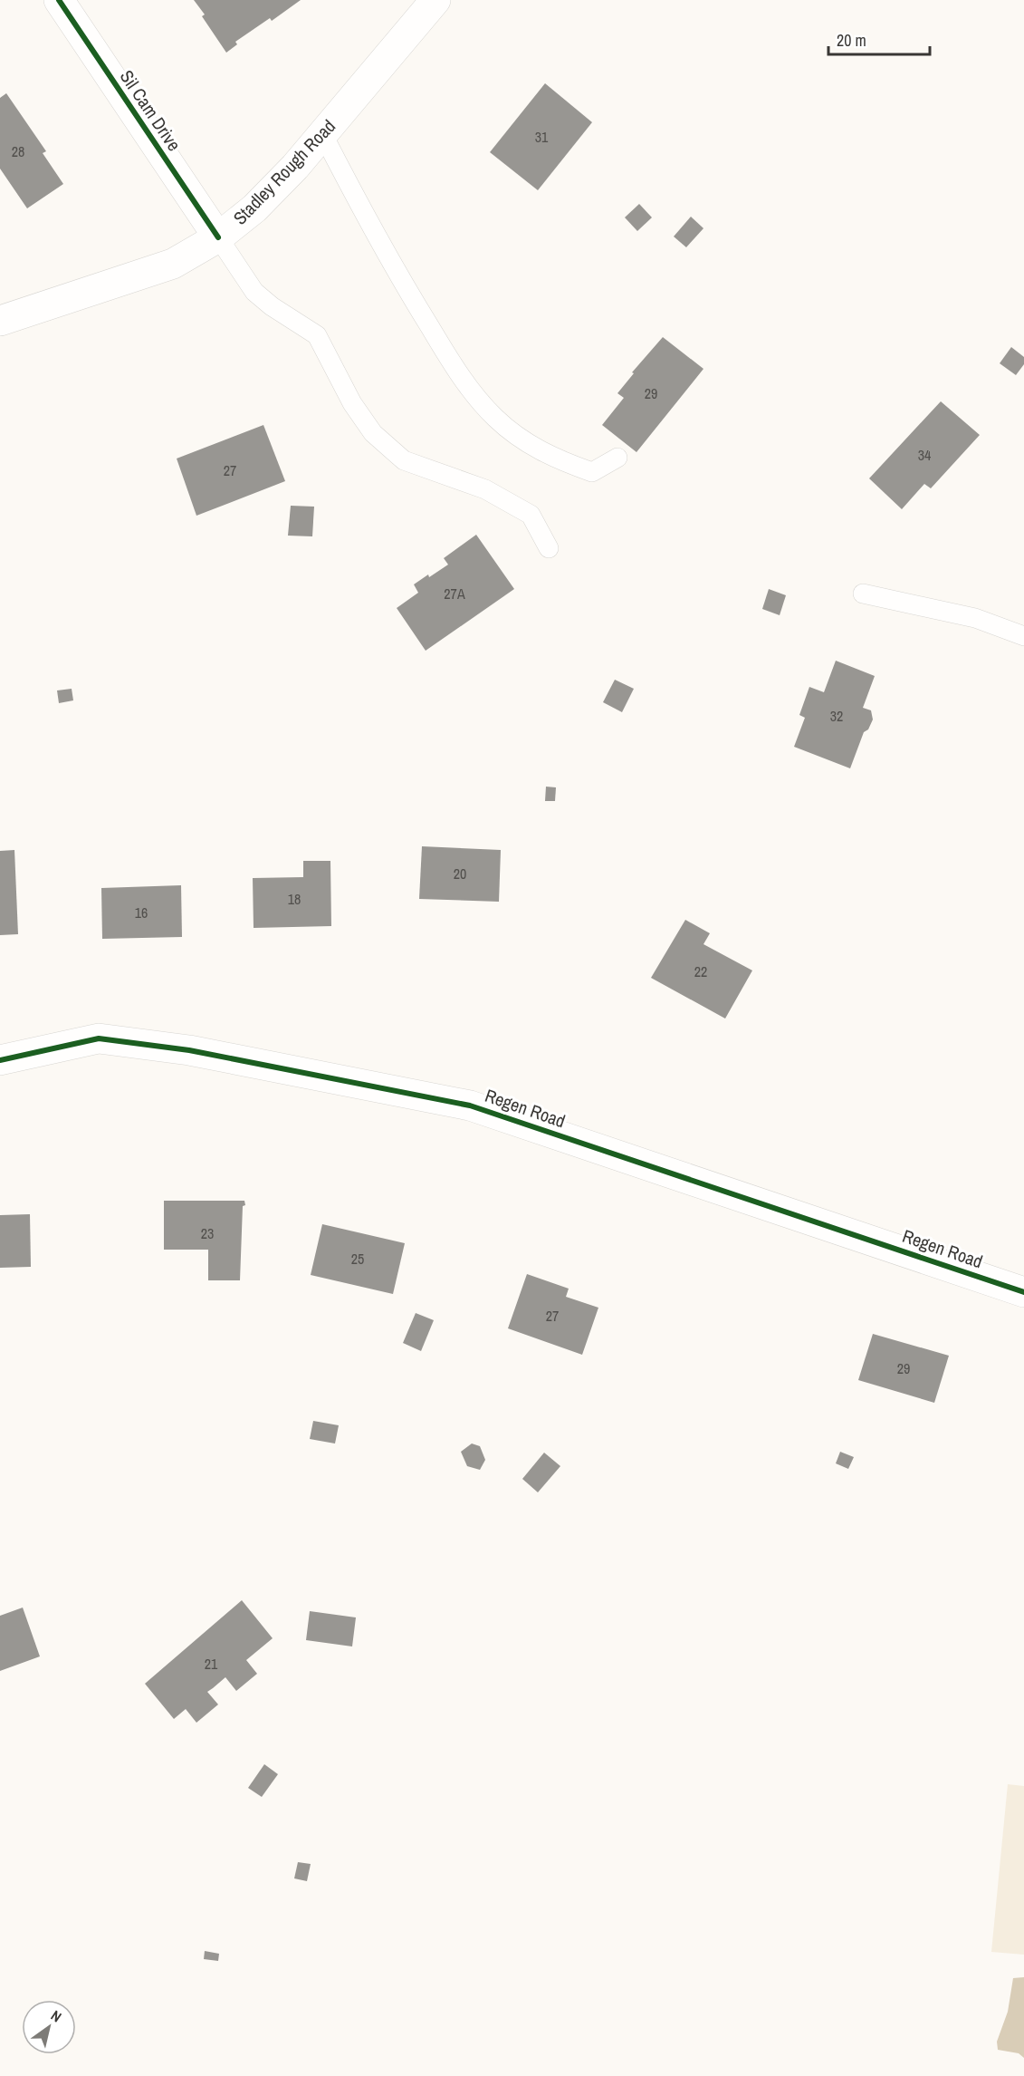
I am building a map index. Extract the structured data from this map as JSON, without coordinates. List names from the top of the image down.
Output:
{
  "streets": {
    "street": ["Sil Cam Drive", "Stadley Rough Road", "Regen Road"]
  },
  "crossings": [
    ["Sil Cam Drive", "Stadley Rough Road"]
  ],
  "house_numbers": [
    "31",
    "28",
    "29",
    "34",
    "27",
    "27A",
    "32",
    "20",
    "18",
    "16",
    "22",
    "23",
    "25",
    "27",
    "29",
    "21"
  ],
  "scale_bar": "20 m",
  "north": "top right"
}
